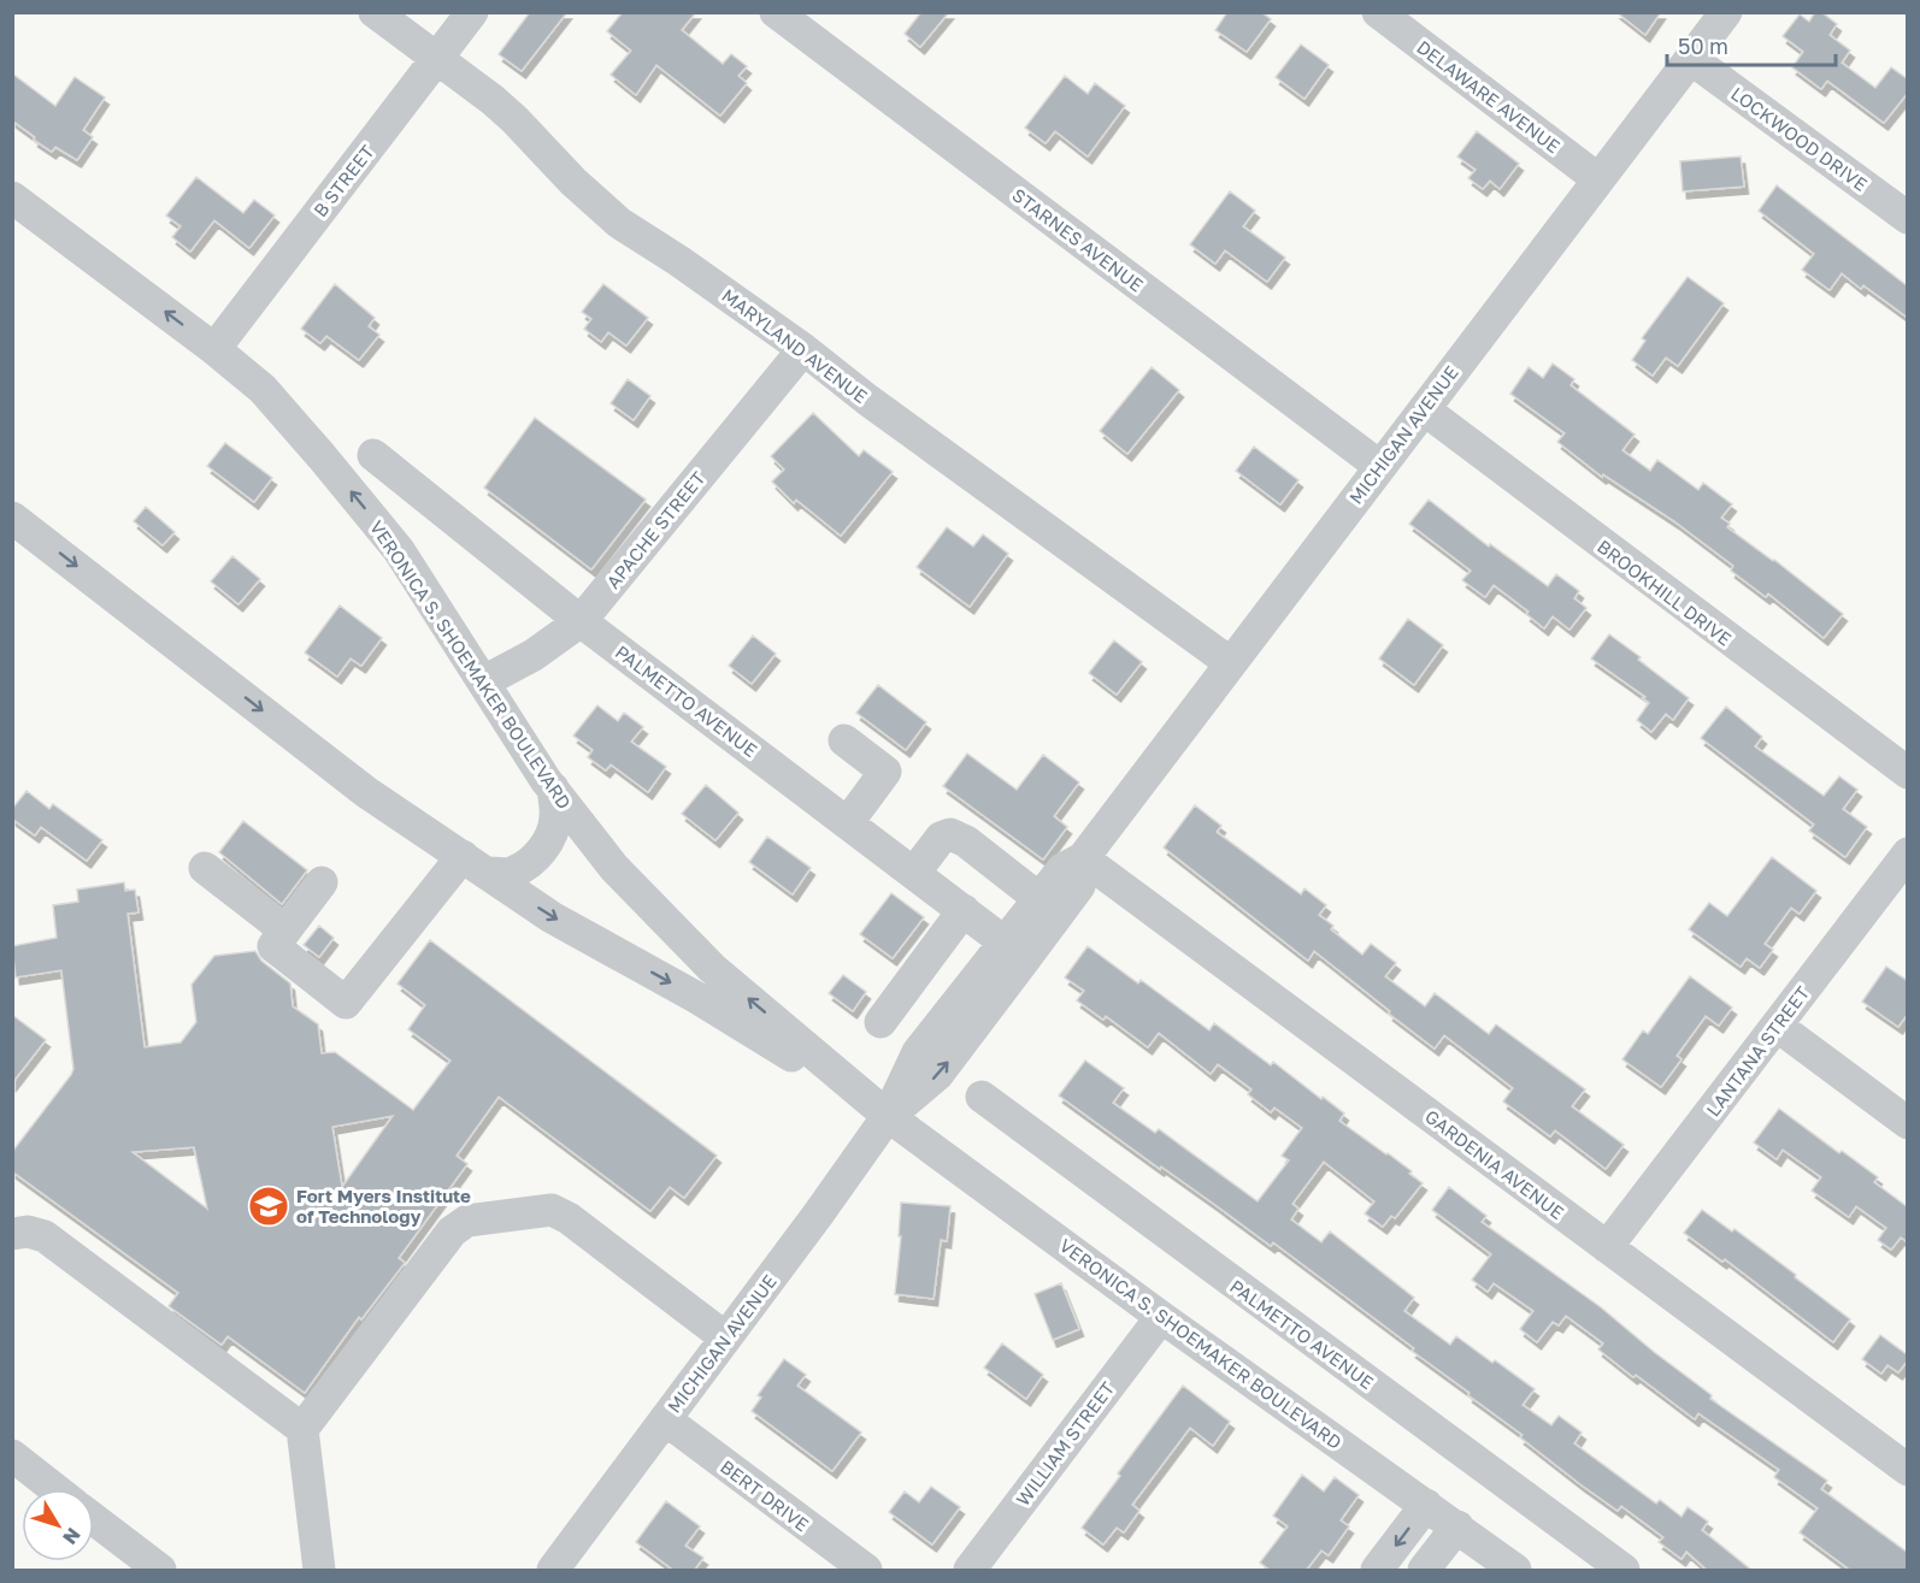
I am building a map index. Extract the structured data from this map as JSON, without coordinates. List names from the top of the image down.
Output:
{
  "streets": {
    "street": [
      "DELAWARE AVENUE",
      "LOCKWOOD DRIVE",
      "B STREET",
      "STARNES AVENUE",
      "MARYLAND AVENUE",
      "MICHIGAN AVENUE",
      "APACHE STREET",
      "BROOKHILL DRIVE",
      "VERONICA S. SHOEMAKER BOULEVARD",
      "PALMETTO AVENUE",
      "LANTANA STREET",
      "GARDENIA AVENUE",
      "WILLIAM STREET",
      "BERT DRIVE"
    ]
  },
  "crossings": [
    ["DELAWARE AVENUE", "MICHIGAN AVENUE"],
    ["LOCKWOOD DRIVE", "MICHIGAN AVENUE"],
    ["B STREET", "MARYLAND AVENUE"],
    ["B STREET", "VERONICA S. SHOEMAKER BOULEVARD"],
    ["STARNES AVENUE", "MICHIGAN AVENUE"],
    ["MARYLAND AVENUE", "MICHIGAN AVENUE"],
    ["MARYLAND AVENUE", "APACHE STREET"],
    ["MICHIGAN AVENUE", "BROOKHILL DRIVE"],
    ["MICHIGAN AVENUE", "VERONICA S. SHOEMAKER BOULEVARD"],
    ["MICHIGAN AVENUE", "PALMETTO AVENUE"],
    ["MICHIGAN AVENUE", "GARDENIA AVENUE"],
    ["MICHIGAN AVENUE", "BERT DRIVE"],
    ["APACHE STREET", "VERONICA S. SHOEMAKER BOULEVARD"],
    ["APACHE STREET", "PALMETTO AVENUE"],
    ["VERONICA S. SHOEMAKER BOULEVARD", "WILLIAM STREET"],
    ["LANTANA STREET", "GARDENIA AVENUE"]
  ],
  "places": {
    "school or university": ["Fort Myers Institute of Technology"]
  },
  "scale_bar": "50 m",
  "north": "bottom right"
}
